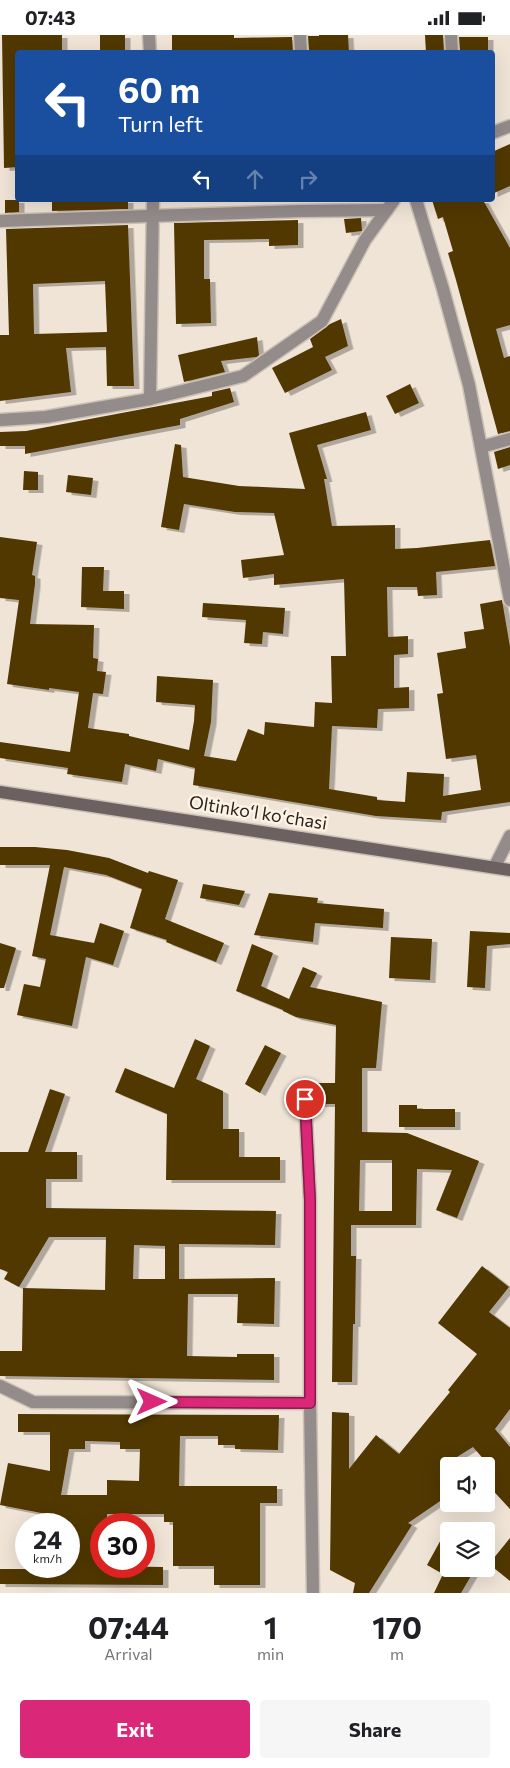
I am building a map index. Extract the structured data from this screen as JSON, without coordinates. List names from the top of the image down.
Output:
{
  "streets": {
    "main road": ["Oltinkoʻl koʻchasi"]
  },
  "page": {
    "status": "07:43",
    "turn": ["60 m", "Turn left"],
    "speed": "24 km/h",
    "limit": "30",
    "eta": [
      "07:44",
      "Arrival",
      "1",
      "min",
      "170",
      "m"
    ],
    "buttons": ["Exit", "Share"]
  }
}
